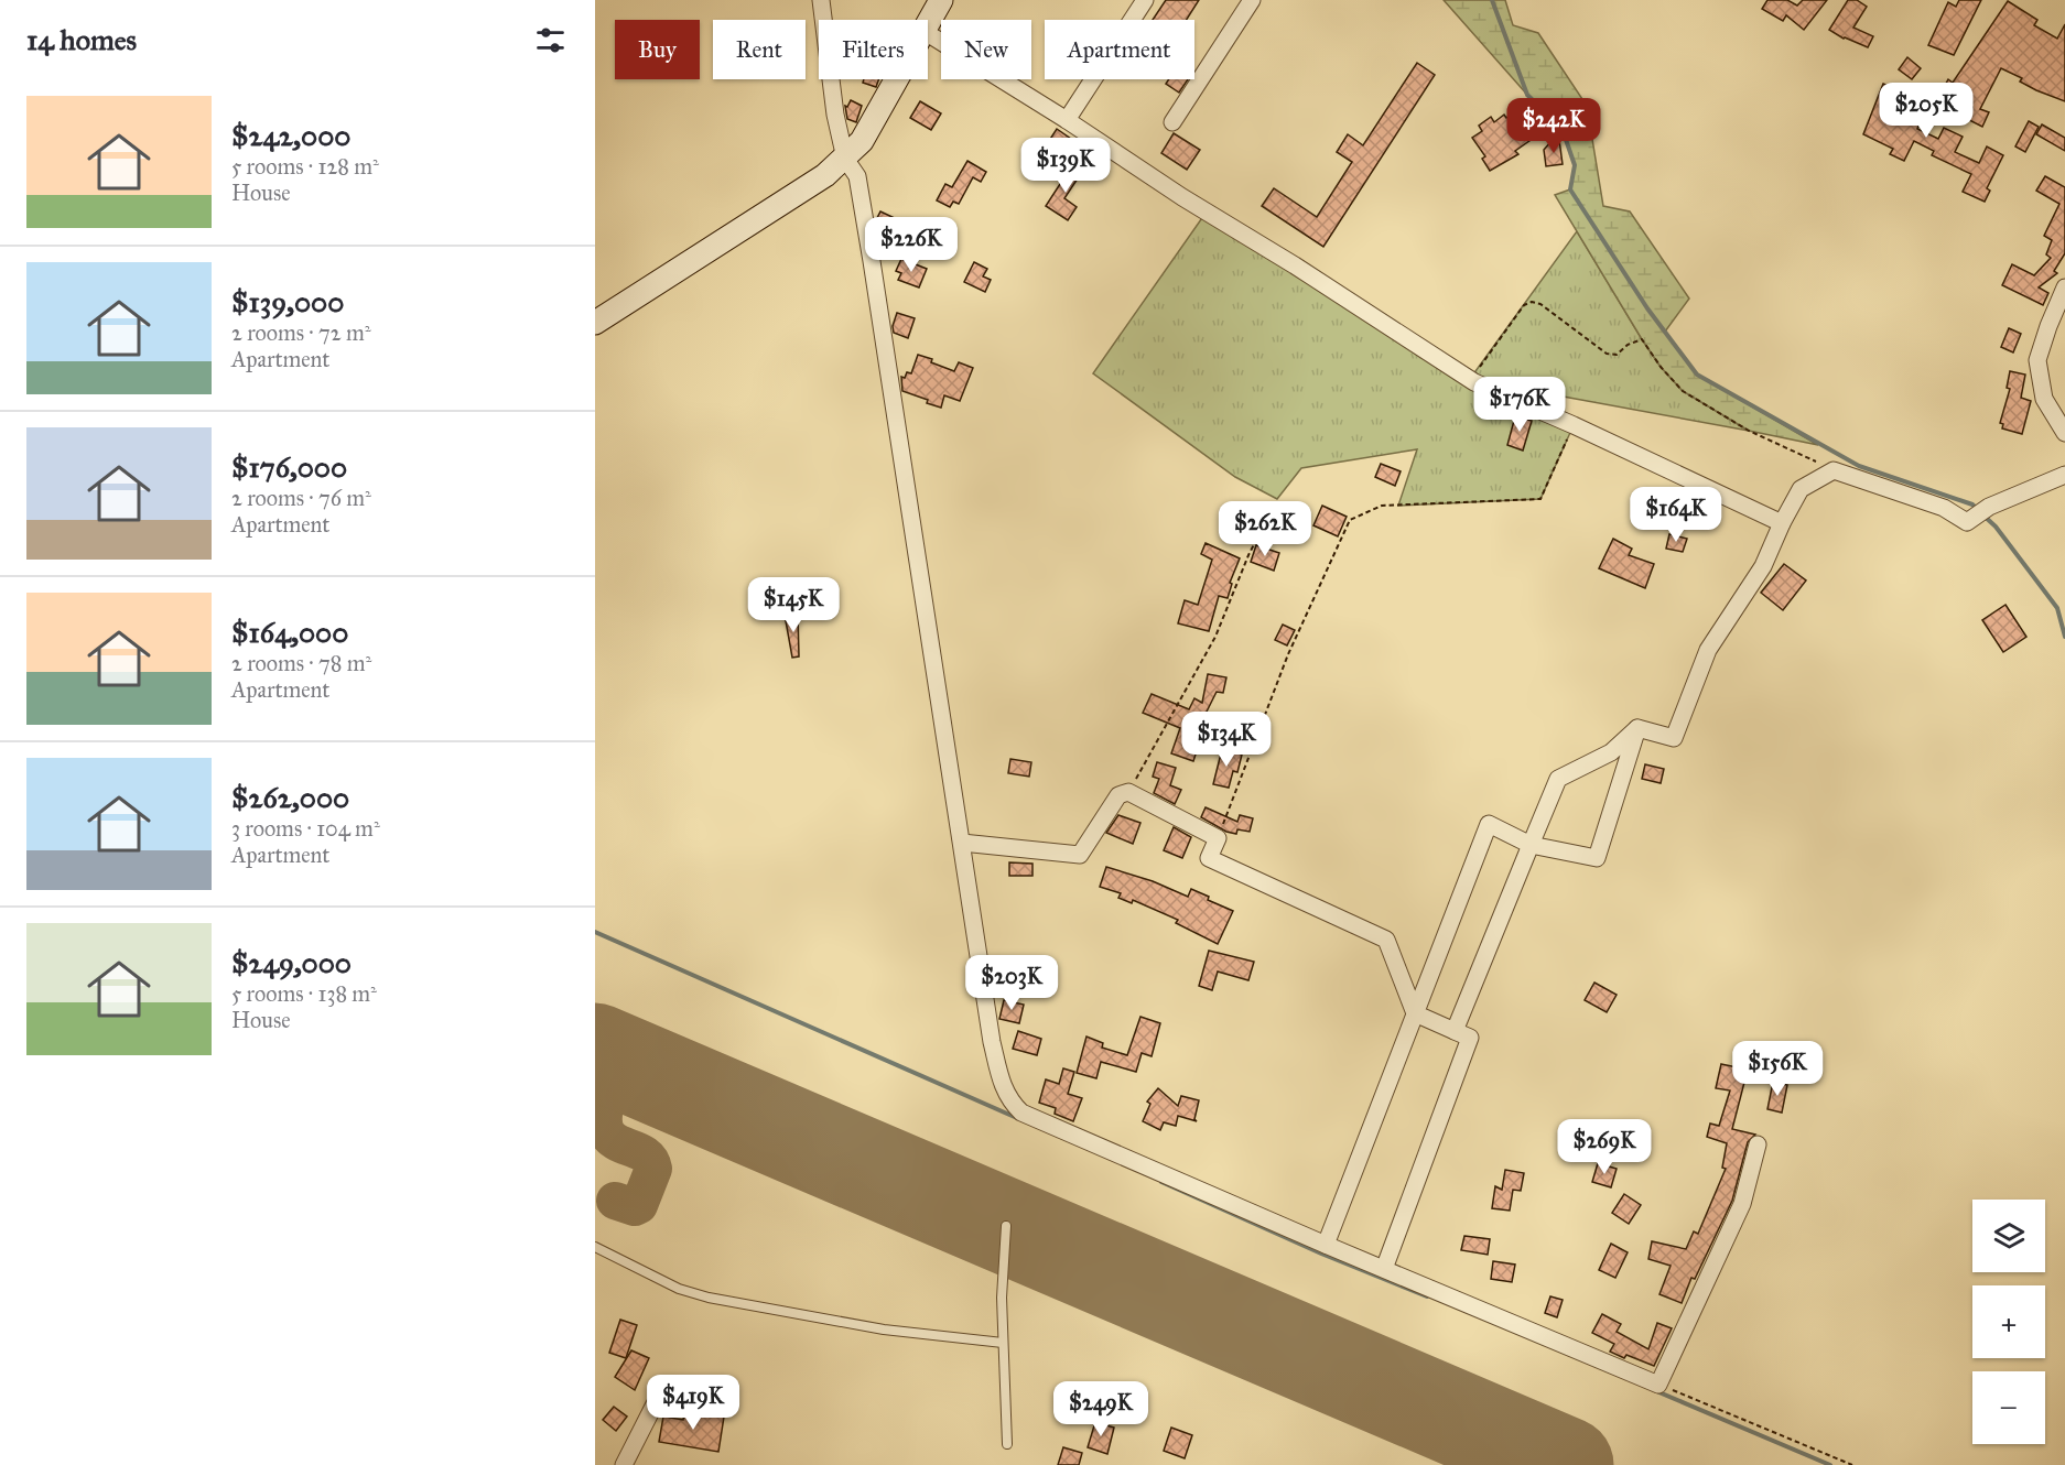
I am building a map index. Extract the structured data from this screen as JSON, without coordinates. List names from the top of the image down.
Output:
{
  "page": {
    "heading": "14 homes",
    "chip": [
      "Buy",
      "Rent",
      "Filters",
      "New",
      "Apartment"
    ],
    "list": [
      {
        "name": "$242,000",
        "note": "5 rooms · 128 m² · House"
      },
      {
        "name": "$139,000",
        "note": "2 rooms · 72 m² · Apartment"
      },
      {
        "name": "$176,000",
        "note": "2 rooms · 76 m² · Apartment"
      },
      {
        "name": "$164,000",
        "note": "2 rooms · 78 m² · Apartment"
      },
      {
        "name": "$262,000",
        "note": "3 rooms · 104 m² · Apartment"
      },
      {
        "name": "$249,000",
        "note": "5 rooms · 138 m² · House"
      }
    ],
    "price": [
      "$205K",
      "$242K",
      "$139K",
      "$226K",
      "$176K",
      "$164K",
      "$262K",
      "$145K",
      "$134K",
      "$203K",
      "$156K",
      "$269K",
      "$419K",
      "$249K"
    ],
    "map_buttons": ["+", "−"]
  }
}
